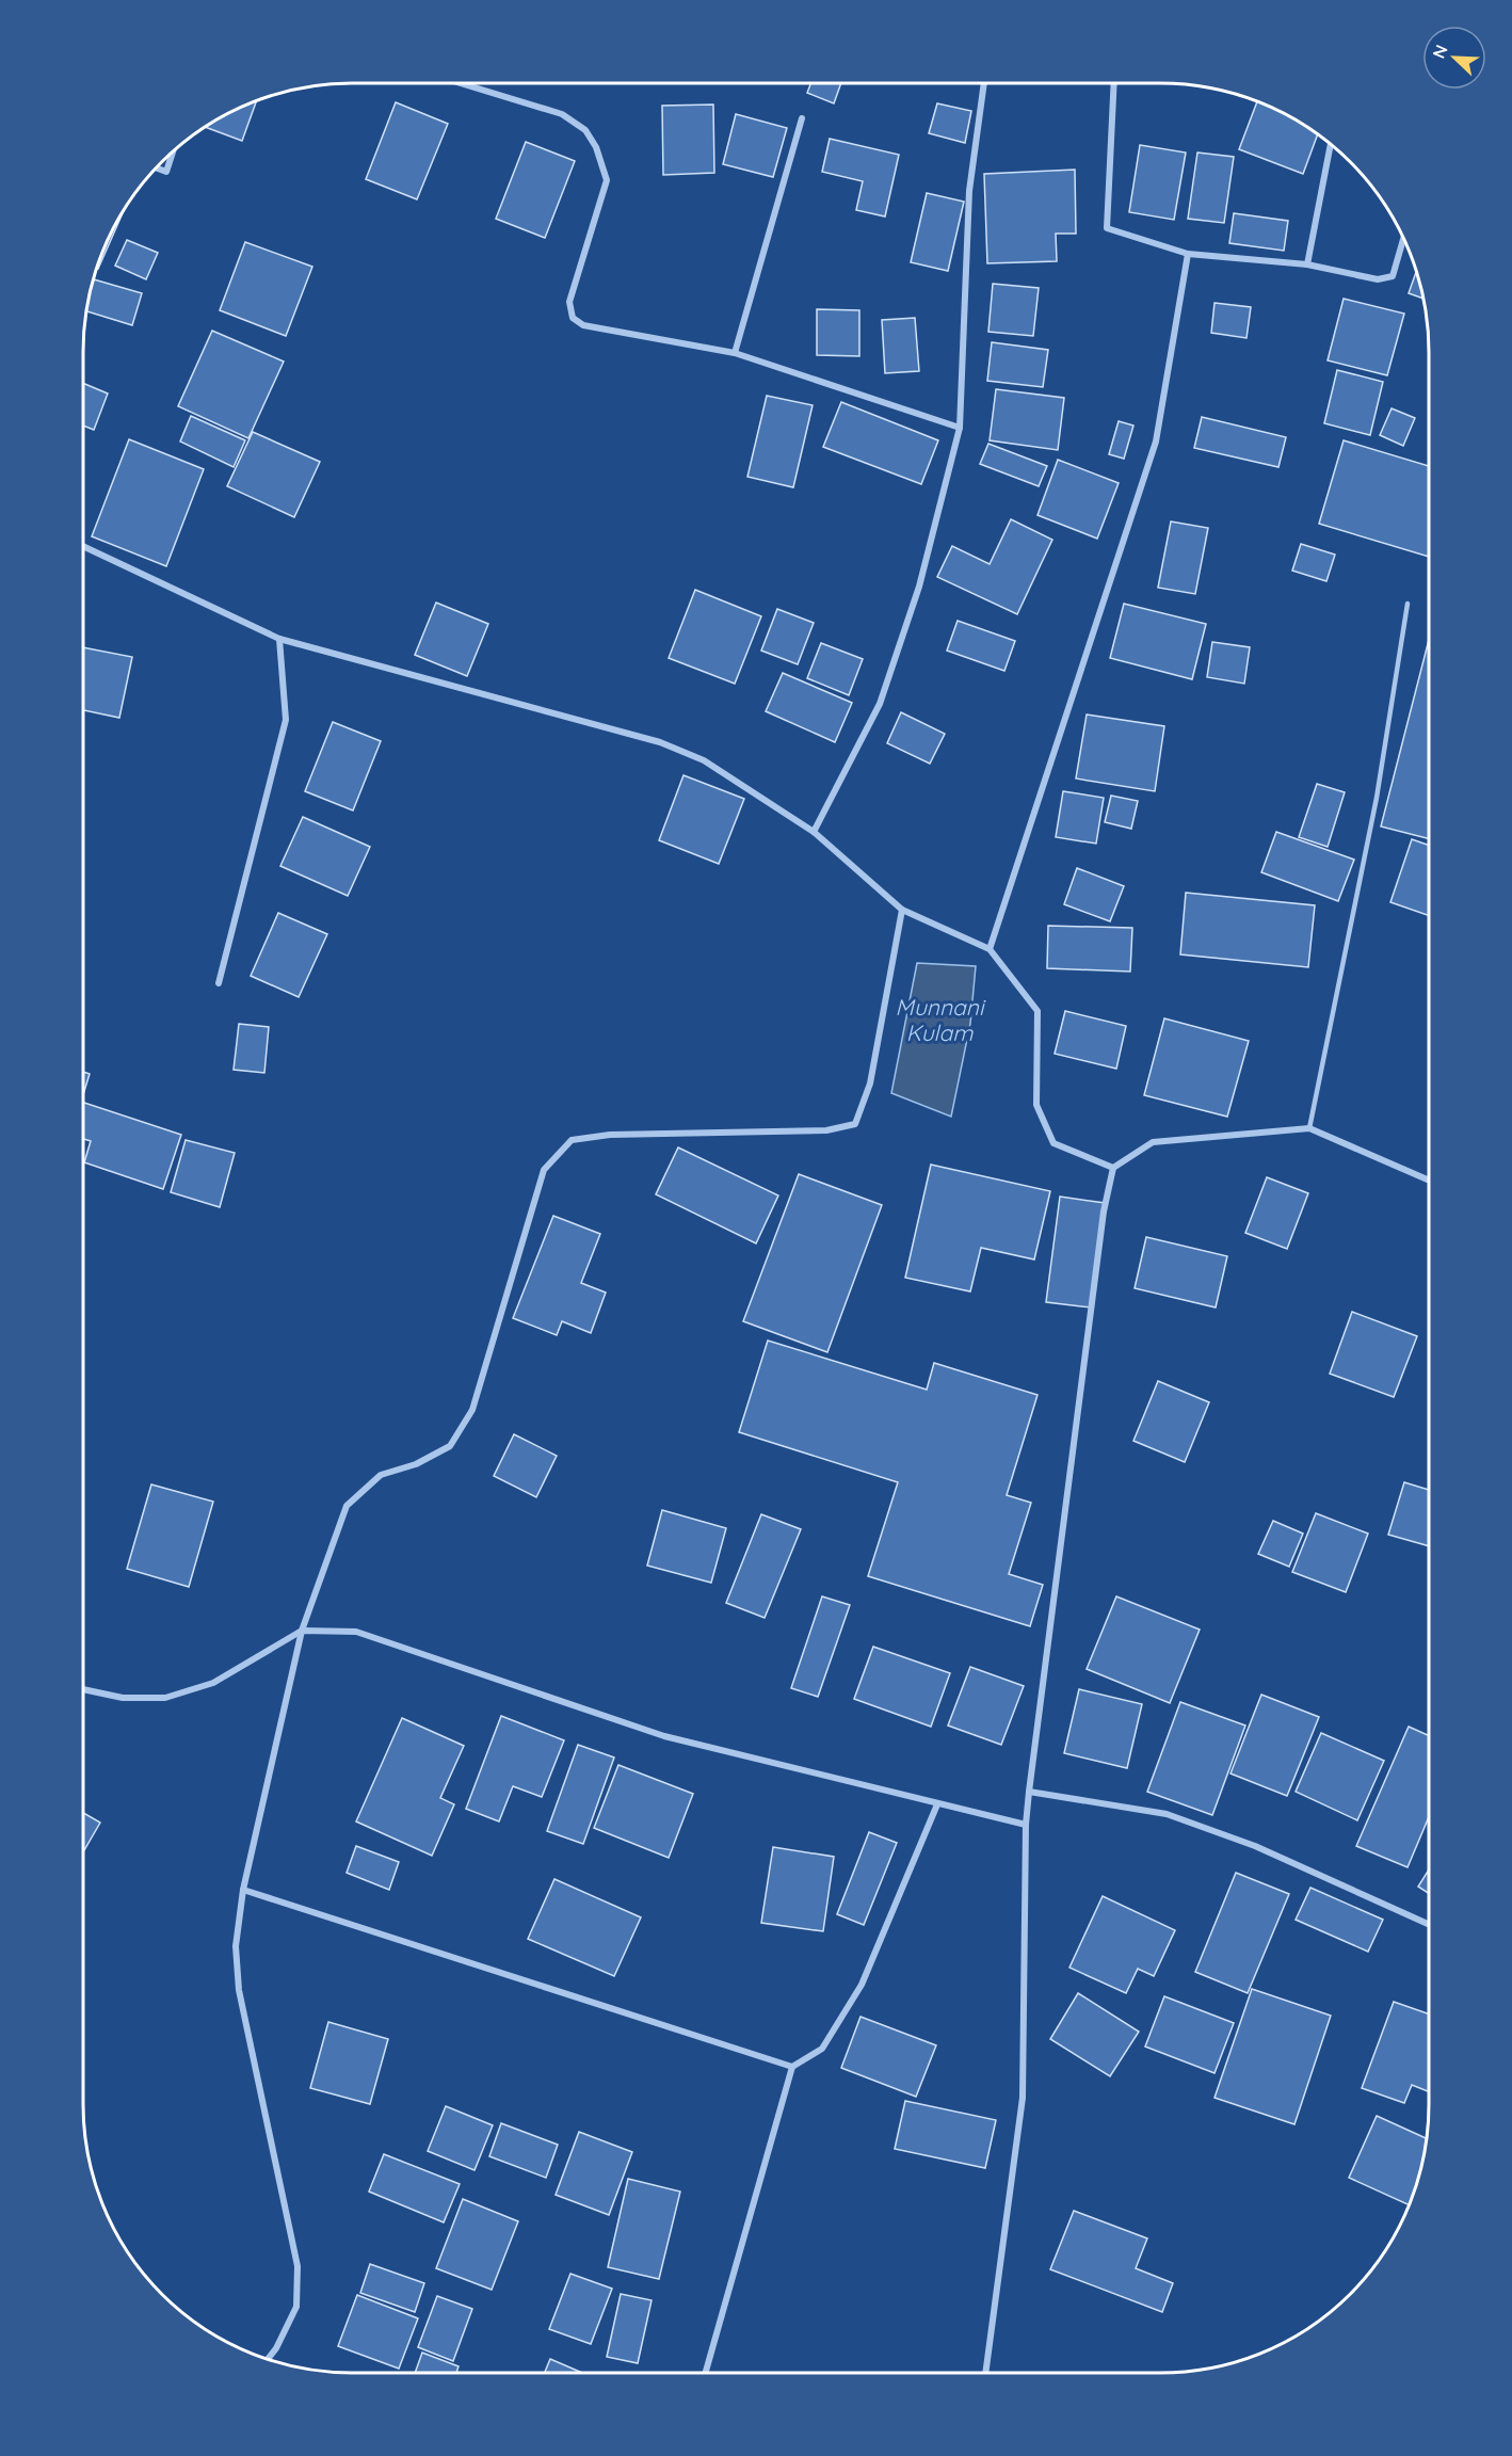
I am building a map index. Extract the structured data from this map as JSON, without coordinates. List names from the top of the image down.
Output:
{
  "water": ["Munnani Kulam"],
  "north": "top left"
}
